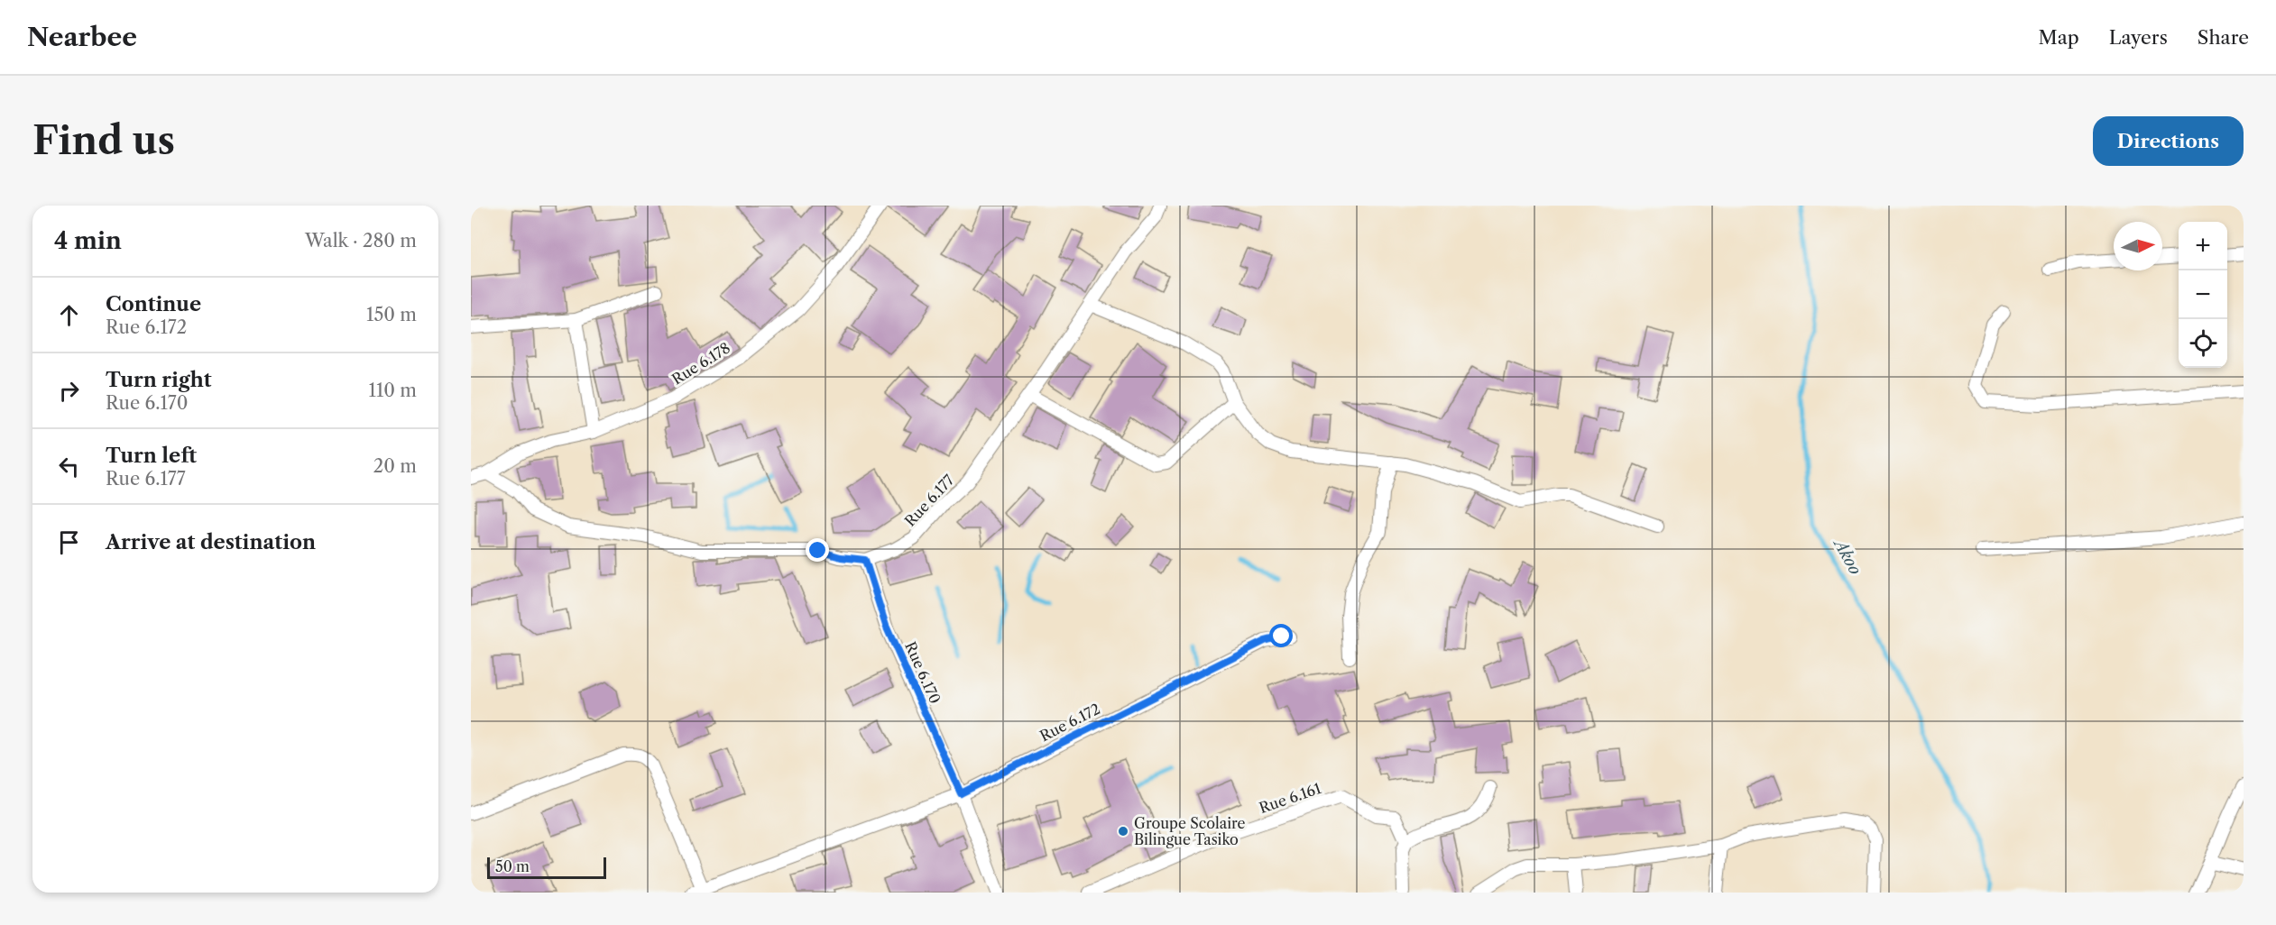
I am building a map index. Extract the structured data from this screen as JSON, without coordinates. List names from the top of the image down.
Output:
{
  "streets": {
    "street": [
      "Rue 6.178",
      "Rue 6.177",
      "Rue 6.170",
      "Rue 6.172",
      "Rue 6.161"
    ]
  },
  "crossings": [
    ["Rue 6.177", "Rue 6.170"],
    ["Rue 6.170", "Rue 6.172"]
  ],
  "water": ["Akoo"],
  "places": ["Groupe Scolaire Bilingue Tasiko"],
  "scale_bar": "50 m",
  "north": "right",
  "page": {
    "header": "Nearbee",
    "nav": ["Map", "Layers", "Share"],
    "buttons": "Directions",
    "title": "Find us",
    "heading": ["4 min", "Walk · 280 m"],
    "map_buttons": ["+", "−"],
    "list": [
      ["Continue", "Rue 6.172", "150 m"],
      ["Turn right", "Rue 6.170", "110 m"],
      ["Turn left", "Rue 6.177", "20 m"],
      "Arrive at destination"
    ],
    "scale": "50 m"
  }
}
